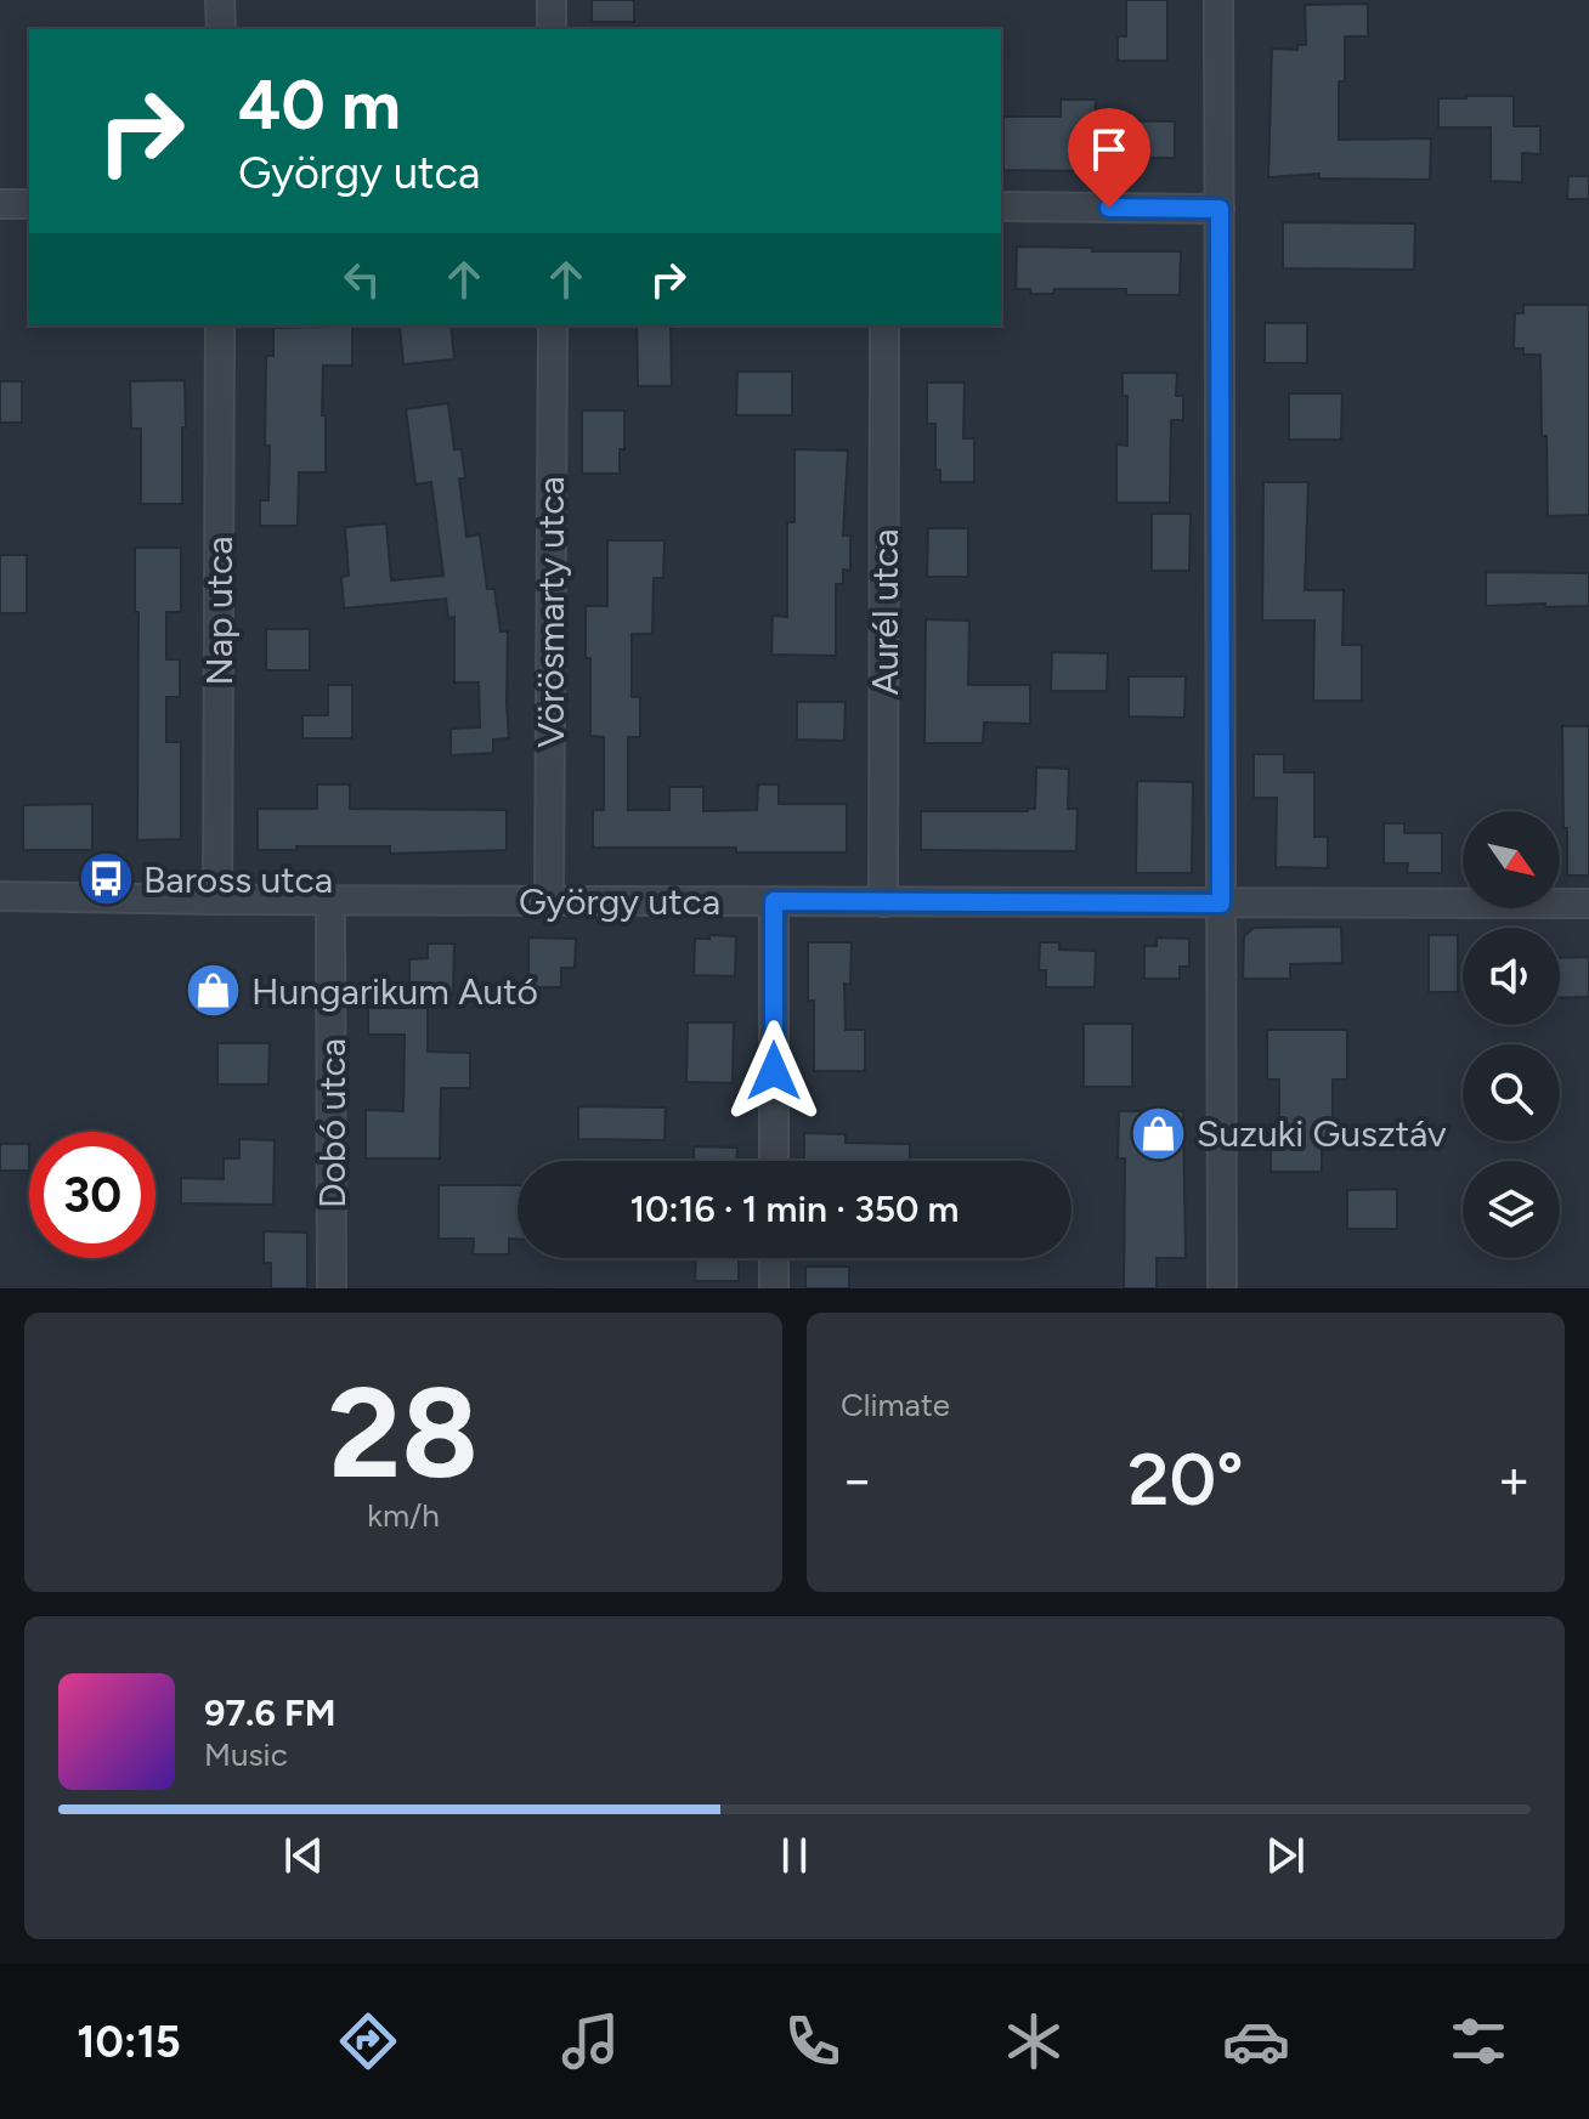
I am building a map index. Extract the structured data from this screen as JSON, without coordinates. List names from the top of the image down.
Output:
{
  "streets": {
    "street": [
      "Nap utca",
      "Vörösmarty utca",
      "Aurél utca",
      "György utca",
      "Dobó utca"
    ]
  },
  "crossings": [
    ["Nap utca", "György utca"],
    ["Vörösmarty utca", "György utca"],
    ["Aurél utca", "György utca"],
    ["György utca", "Dobó utca"]
  ],
  "places": {
    "bus stop": ["Baross utca"],
    "shop": ["Hungarikum Autó", "Suzuki Gusztáv"]
  },
  "north": "bottom right",
  "page": {
    "turn": ["40 m", "György utca"],
    "limit": "30",
    "trip": "10:16 · 1 min · 350 m",
    "tile": [
      ["28", "km/h"],
      "Climate"
    ],
    "heat": ["−", "20°", "+"],
    "song": ["97.6 FM", "Music"],
    "tabs": "10:15"
  }
}
